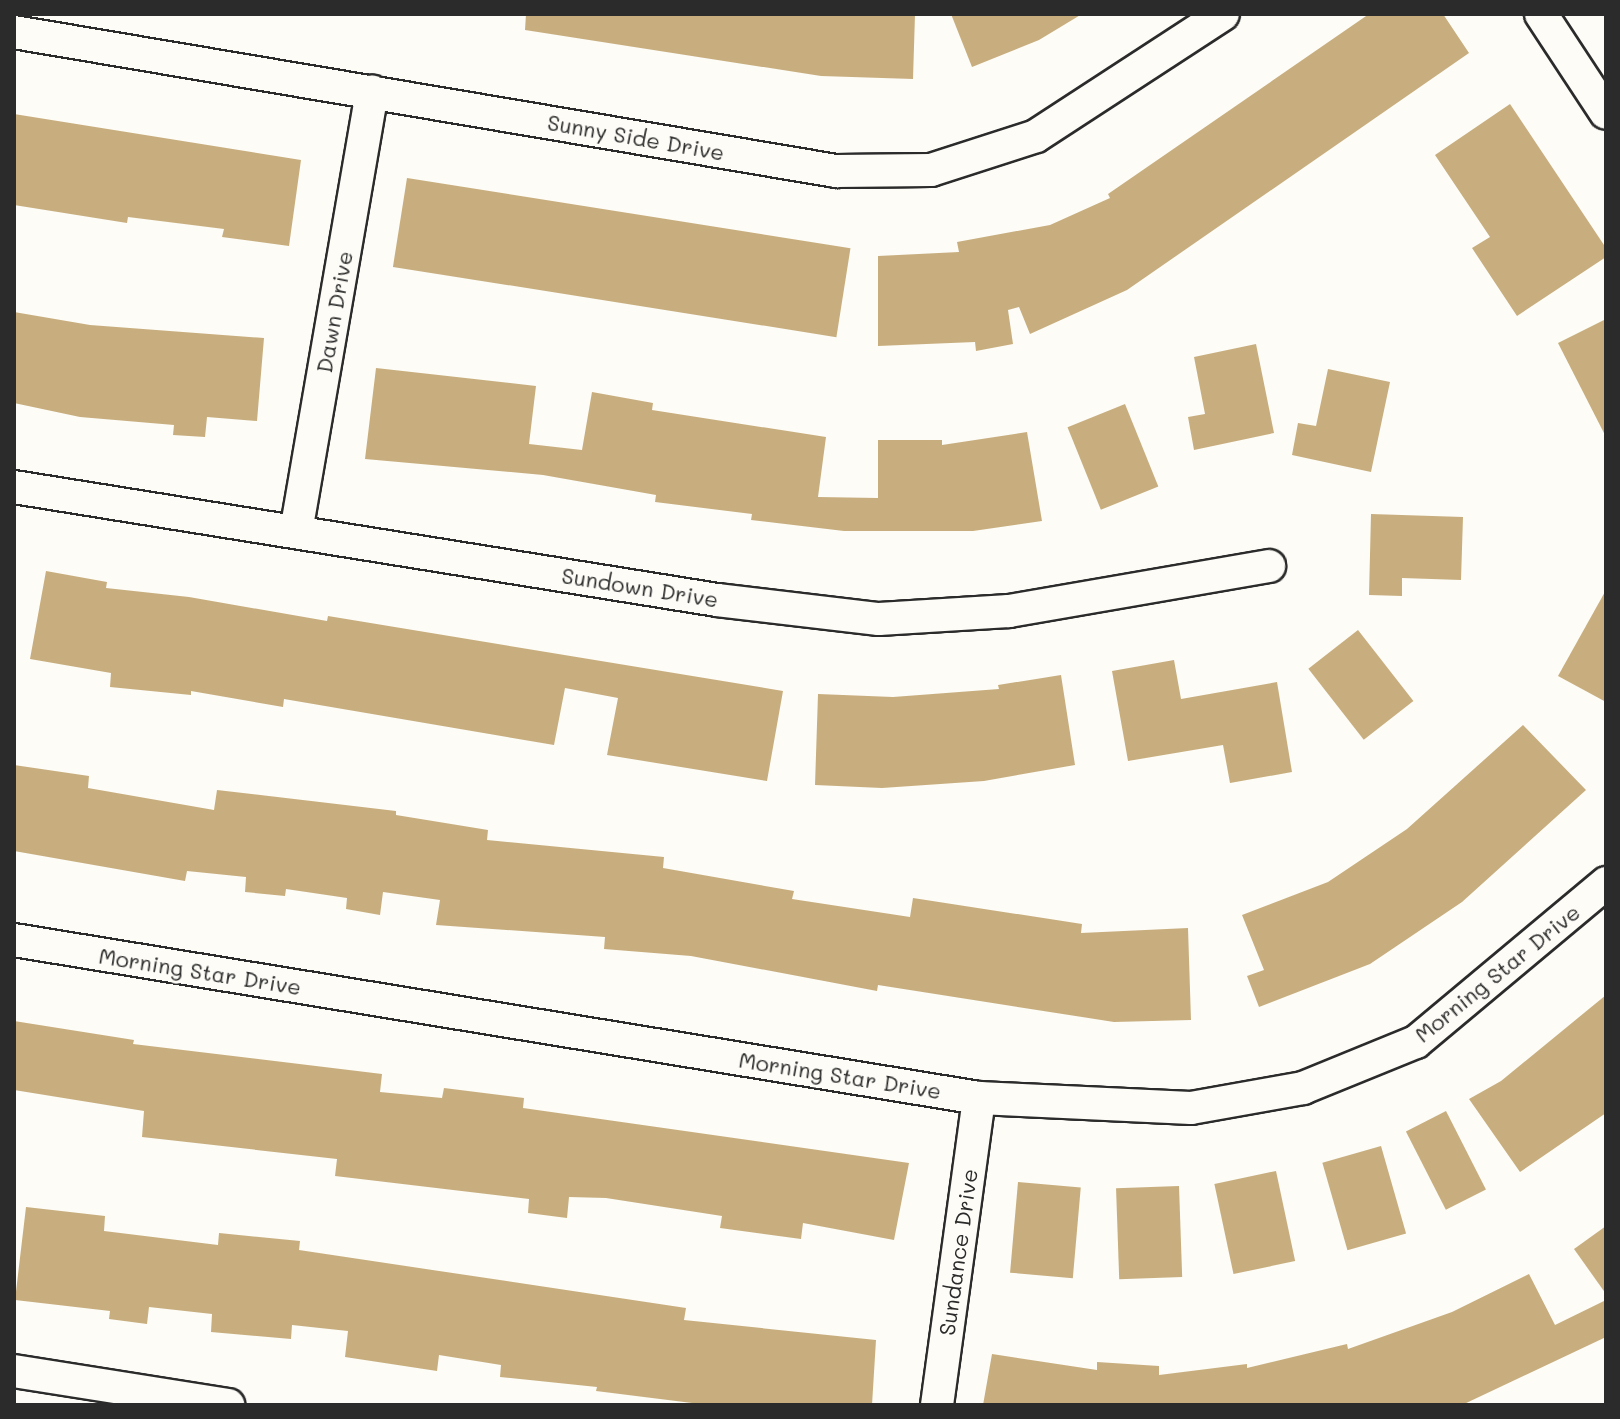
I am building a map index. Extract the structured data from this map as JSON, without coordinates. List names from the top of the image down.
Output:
{
  "streets": {
    "street": [
      "Sunny Side Drive",
      "Dawn Drive",
      "Sundown Drive",
      "Morning Star Drive",
      "Sundance Drive"
    ]
  },
  "crossings": [
    ["Sunny Side Drive", "Dawn Drive"],
    ["Dawn Drive", "Sundown Drive"],
    ["Morning Star Drive", "Sundance Drive"]
  ]
}
